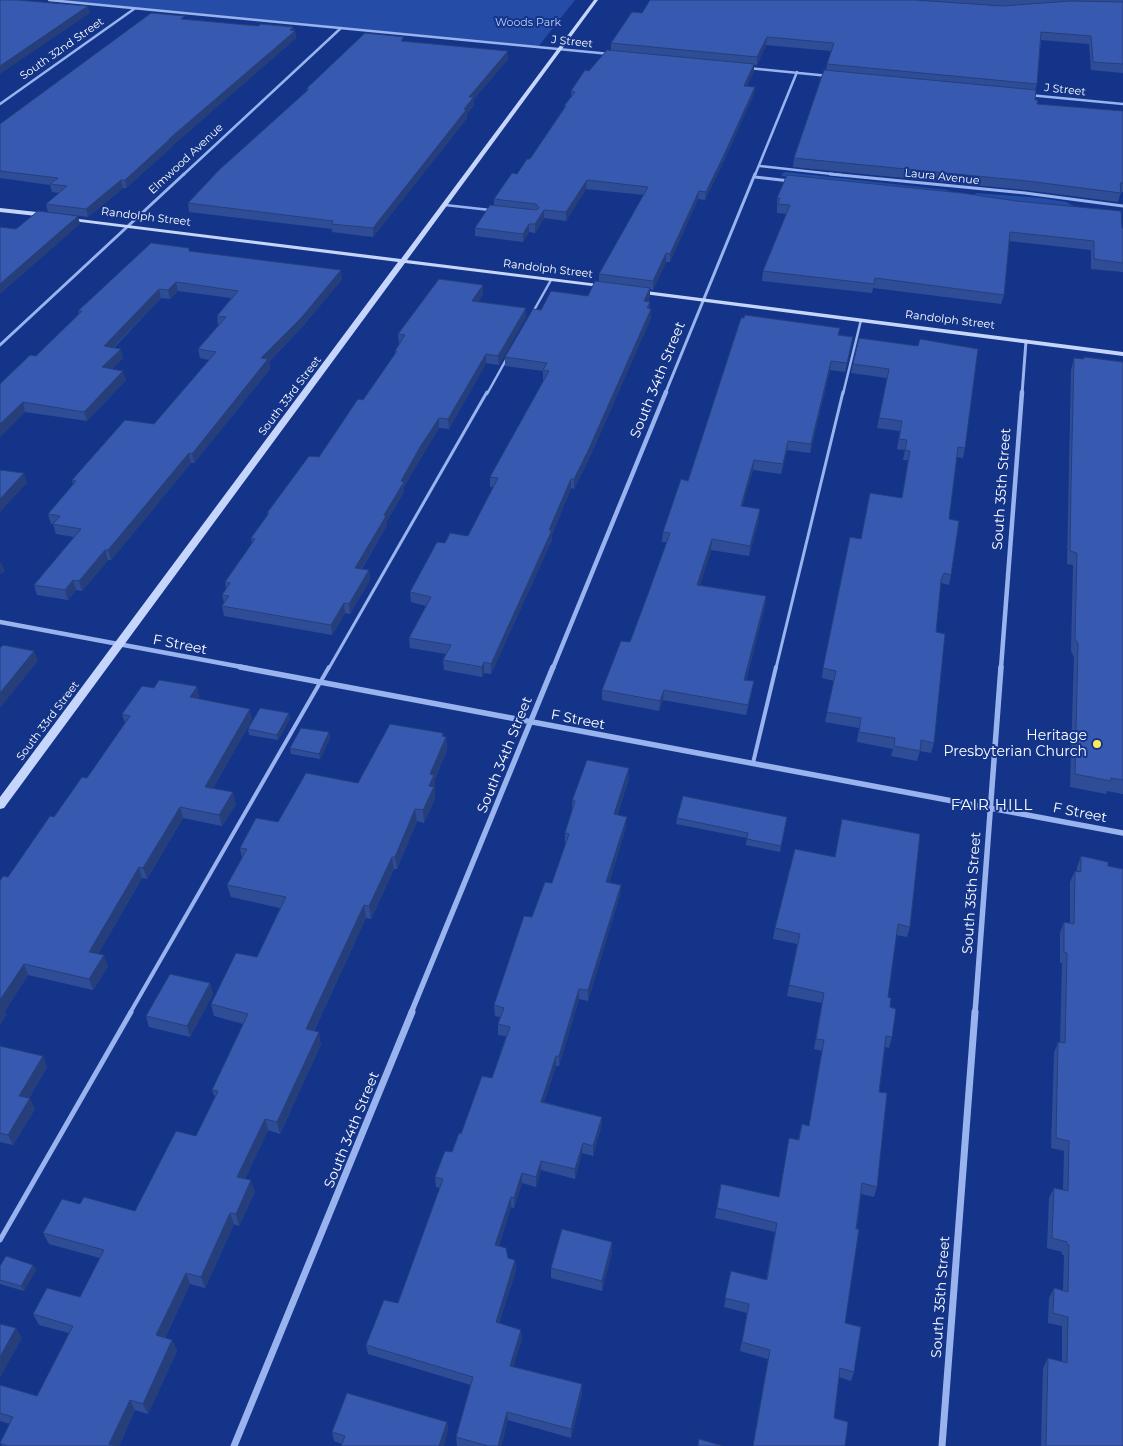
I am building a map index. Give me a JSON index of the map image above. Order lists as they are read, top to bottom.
{
  "streets": {
    "main road": ["Randolph Street", "South 33rd Street"],
    "street": [
      "J Street",
      "South 32nd Street",
      "Elmwood Avenue",
      "Laura Avenue",
      "South 34th Street",
      "South 35th Street",
      "F Street"
    ]
  },
  "crossings": [
    ["J Street", "South 32nd Street"],
    ["J Street", "Elmwood Avenue"],
    ["J Street", "South 33rd Street"],
    ["Elmwood Avenue", "Randolph Street"],
    ["Laura Avenue", "South 34th Street"],
    ["Randolph Street", "South 34th Street"],
    ["Randolph Street", "South 33rd Street"],
    ["Randolph Street", "South 35th Street"],
    ["South 34th Street", "F Street"],
    ["South 33rd Street", "F Street"],
    ["South 35th Street", "F Street"]
  ],
  "districts": ["FAIR HILL"],
  "parks": ["Woods Park"],
  "places": ["Heritage Presbyterian Church"]
}
